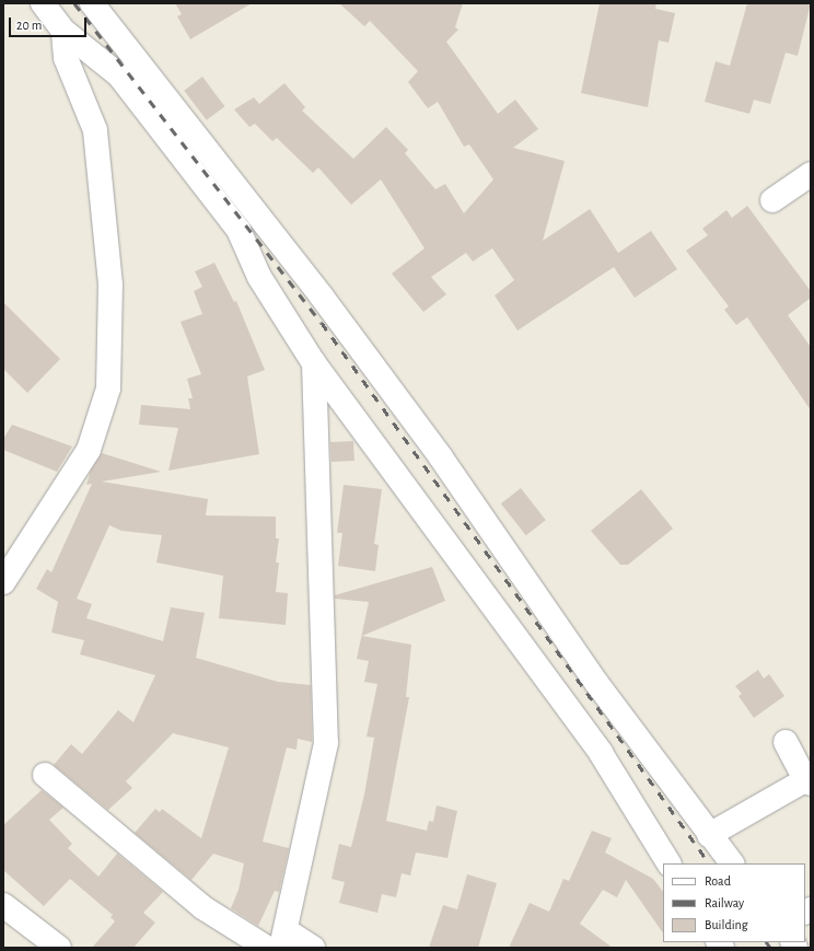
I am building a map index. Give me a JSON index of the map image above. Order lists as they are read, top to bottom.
{
  "legend": ["Road", "Railway", "Building"],
  "scale_bar": "20 m"
}
